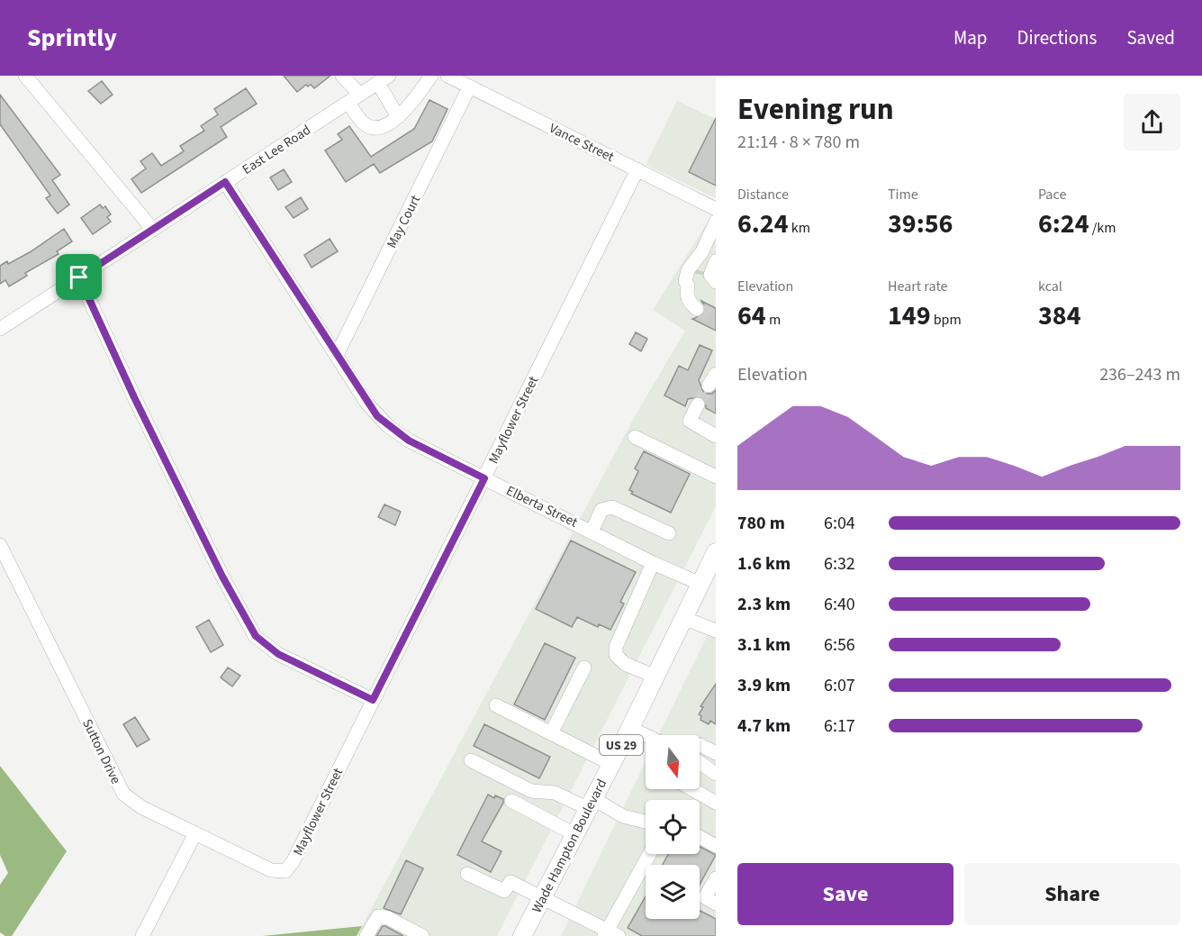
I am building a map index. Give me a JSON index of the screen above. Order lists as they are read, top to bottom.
{
  "streets": {
    "main road": ["US 29", "Wade Hampton Boulevard"],
    "street": [
      "Vance Street",
      "East Lee Road",
      "May Court",
      "Mayflower Street",
      "Elberta Street",
      "Sutton Drive"
    ]
  },
  "crossings": [
    ["Vance Street", "May Court"],
    ["Vance Street", "Mayflower Street"],
    ["East Lee Road", "Elberta Street"],
    ["May Court", "Elberta Street"],
    ["Mayflower Street", "Elberta Street"],
    ["Mayflower Street", "Sutton Drive"],
    ["Elberta Street", "Wade Hampton Boulevard"]
  ],
  "north": "bottom",
  "page": {
    "header": "Sprintly",
    "nav": ["Map", "Directions", "Saved"],
    "heading": ["Evening run", "21:14 · 8 × 780 m"],
    "stats": [
      ["Distance", "6.24 km"],
      ["Time", "39:56"],
      ["Pace", "6:24 /km"],
      ["Elevation", "64 m"],
      ["Heart rate", "149 bpm"],
      ["kcal", "384"]
    ],
    "chart": ["Elevation", "236–243 m"],
    "list": [
      {
        "name": "780 m",
        "note": "6:04"
      },
      {
        "name": "1.6 km",
        "note": "6:32"
      },
      {
        "name": "2.3 km",
        "note": "6:40"
      },
      {
        "name": "3.1 km",
        "note": "6:56"
      },
      {
        "name": "3.9 km",
        "note": "6:07"
      },
      {
        "name": "4.7 km",
        "note": "6:17"
      }
    ],
    "buttons": ["Save", "Share"]
  }
}
